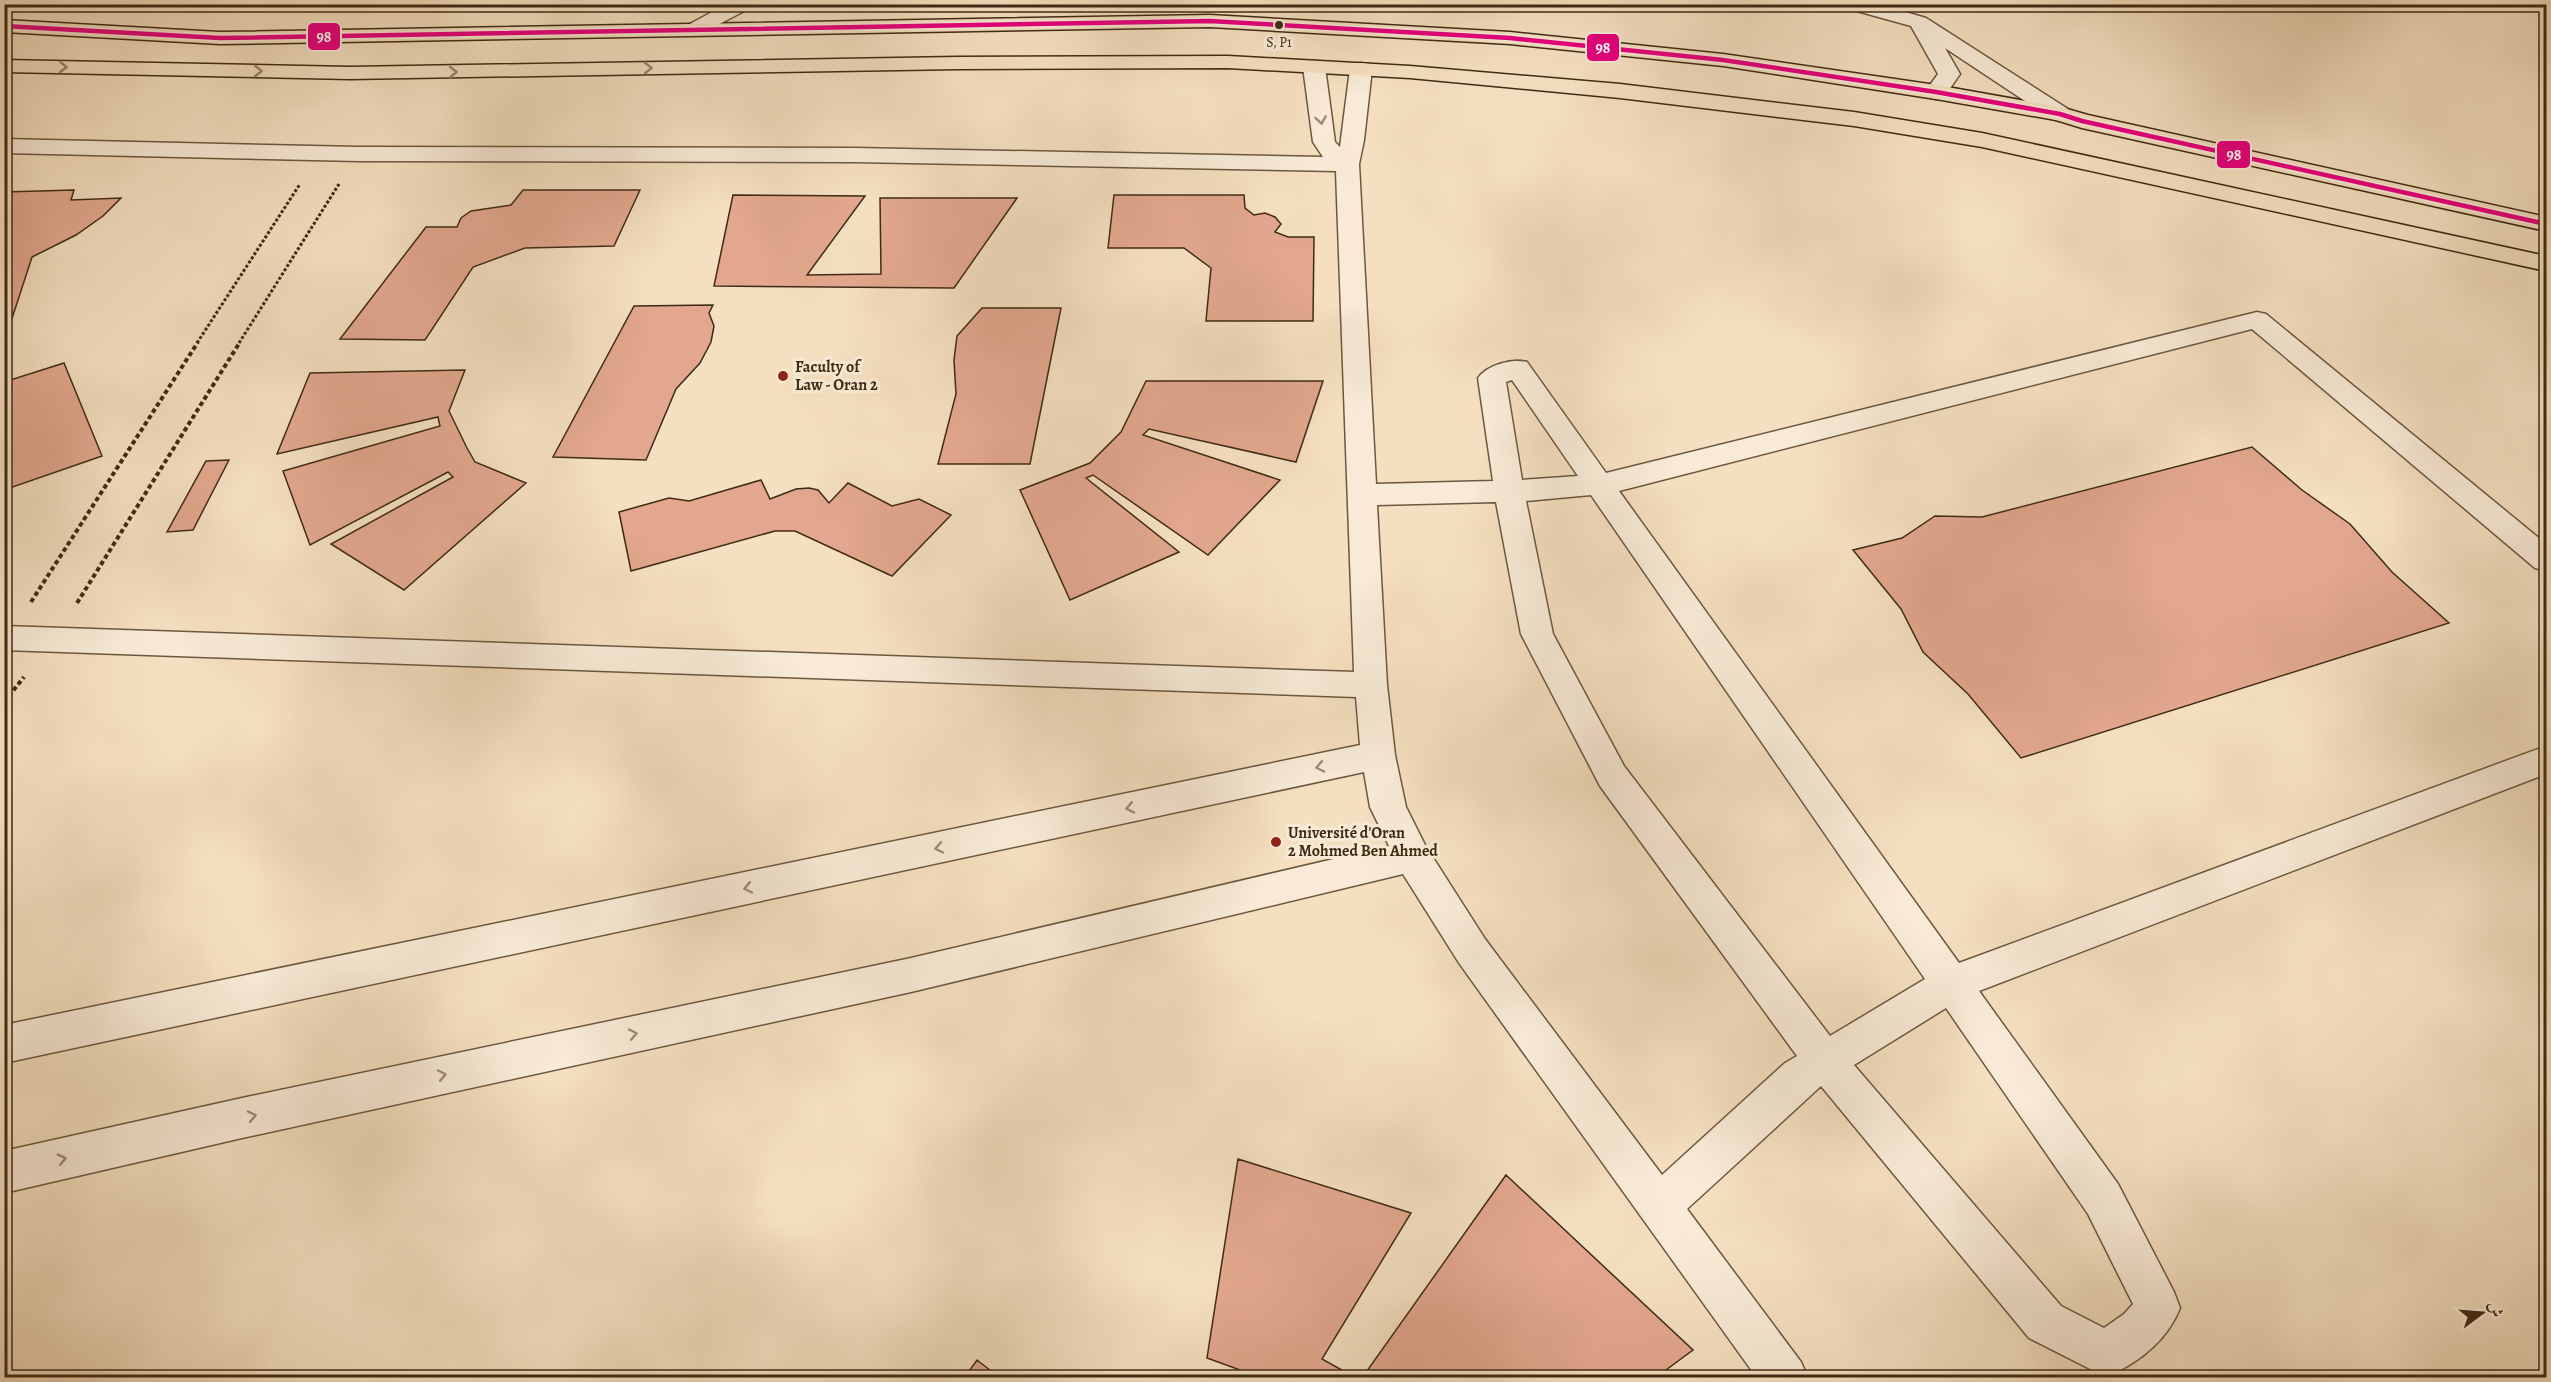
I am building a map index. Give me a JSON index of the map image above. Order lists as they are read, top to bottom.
{
  "places": ["S, P1", "Faculty of Law - Oran 2", "Université d'Oran 2 Mohmed Ben Ahmed"],
  "lines": ["transit line 98"],
  "north": "right"
}
